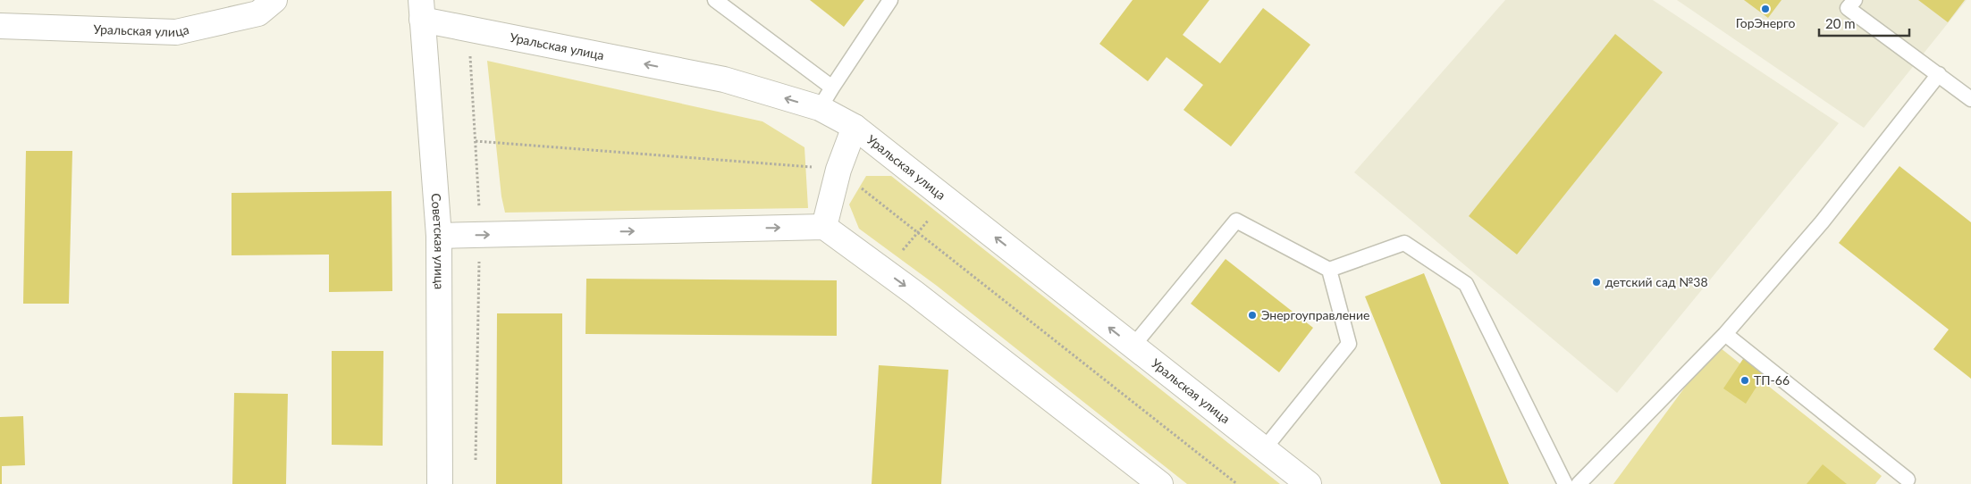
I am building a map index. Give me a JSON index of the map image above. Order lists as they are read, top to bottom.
{
  "streets": {
    "street": ["Уральская улица", "Советская улица"]
  },
  "crossings": [
    ["Уральская улица", "Советская улица"]
  ],
  "places": [
    "ГорЭнерго",
    "детский сад №38",
    "Энергоуправление",
    "ТП-66"
  ],
  "scale_bar": "20 m"
}
